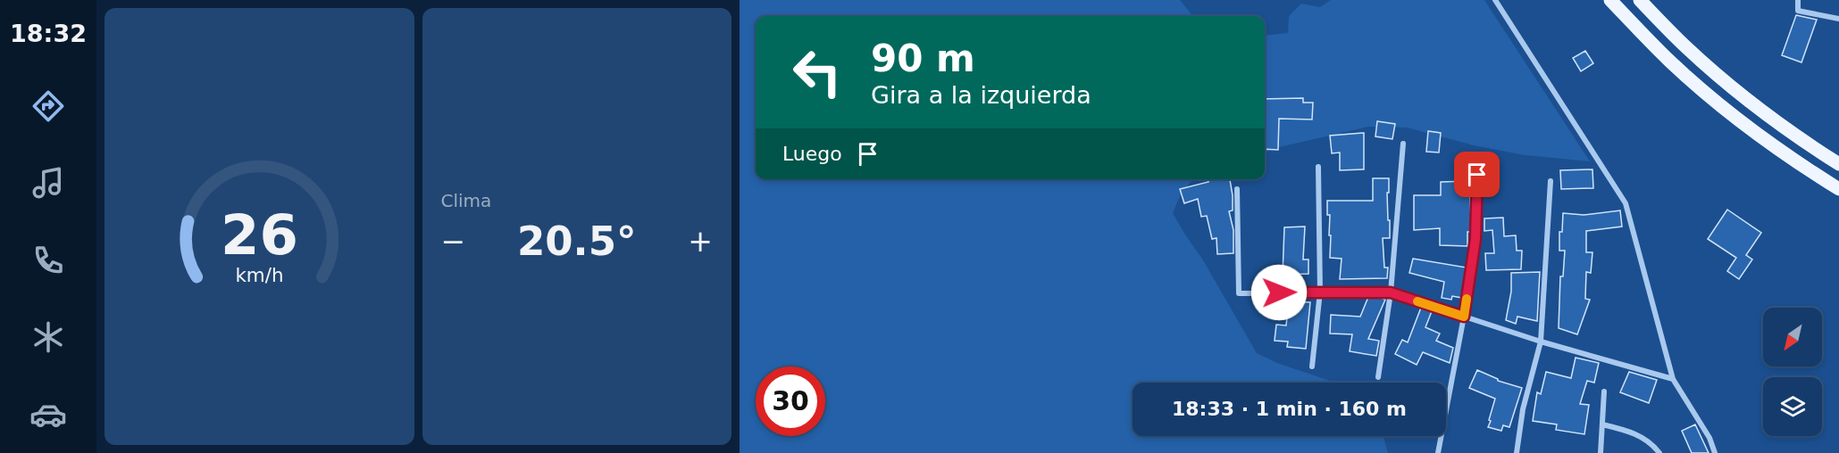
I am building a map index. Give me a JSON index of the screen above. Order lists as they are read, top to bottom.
{
  "north": "bottom left",
  "page": {
    "tabs": "18:32",
    "tile": "Clima",
    "turn": ["90 m", "Gira a la izquierda"],
    "then": "Luego",
    "heat": ["−", "20.5°", "+"],
    "limit": "30",
    "trip": "18:33 · 1 min · 160 m",
    "gauge": ["26", "km/h"]
  }
}
